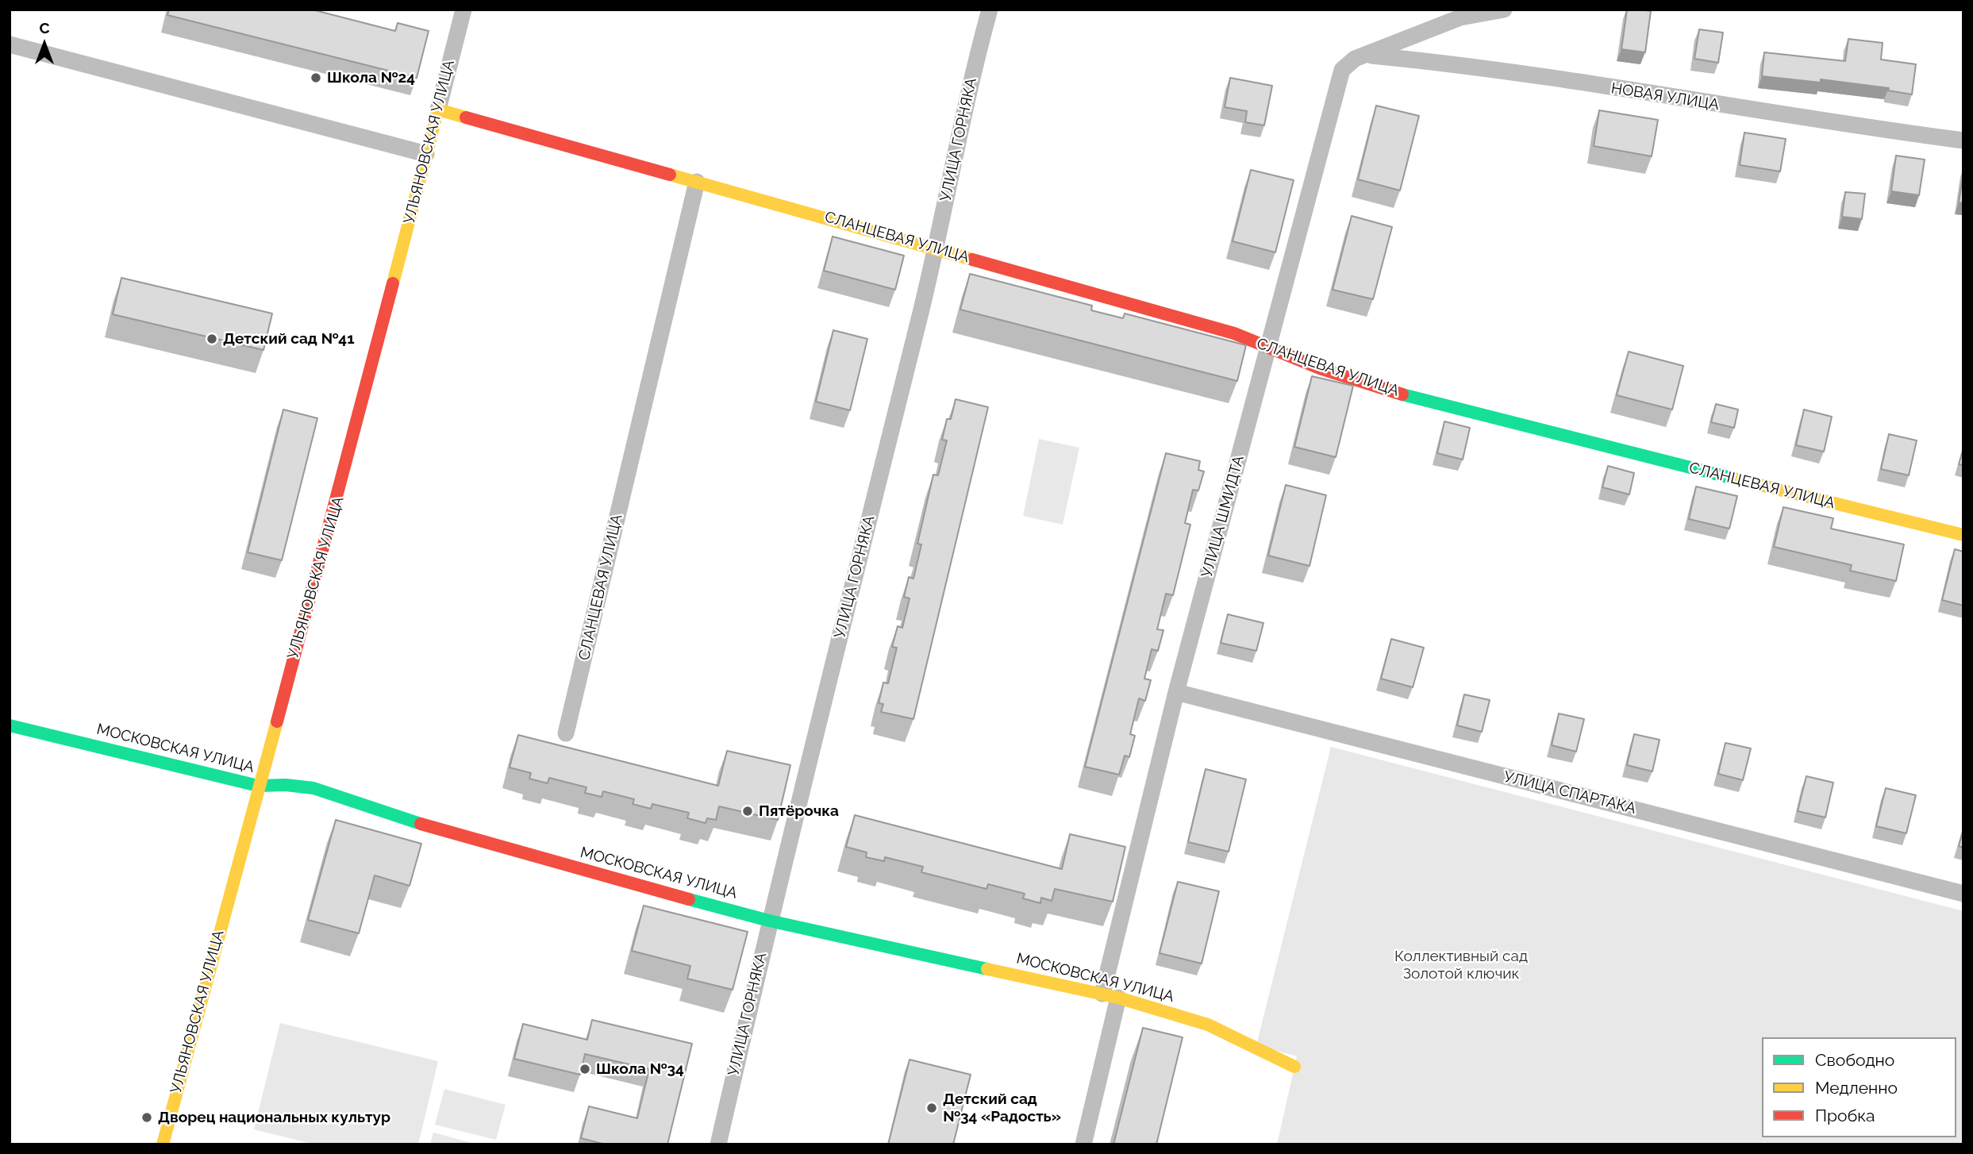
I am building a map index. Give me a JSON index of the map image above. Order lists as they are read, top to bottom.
{
  "streets": {
    "main road": ["УЛЬЯНОВСКАЯ УЛИЦА", "СЛАНЦЕВАЯ УЛИЦА", "МОСКОВСКАЯ УЛИЦА"],
    "street": [
      "НОВАЯ УЛИЦА",
      "УЛИЦА ГОРНЯКА",
      "УЛИЦА ШМИДТА",
      "УЛИЦА СПАРТАКА"
    ]
  },
  "crossings": [
    ["НОВАЯ УЛИЦА", "УЛИЦА ШМИДТА"],
    ["УЛИЦА ГОРНЯКА", "СЛАНЦЕВАЯ УЛИЦА"],
    ["УЛИЦА ГОРНЯКА", "МОСКОВСКАЯ УЛИЦА"],
    ["УЛЬЯНОВСКАЯ УЛИЦА", "СЛАНЦЕВАЯ УЛИЦА"],
    ["УЛЬЯНОВСКАЯ УЛИЦА", "МОСКОВСКАЯ УЛИЦА"],
    ["СЛАНЦЕВАЯ УЛИЦА", "УЛИЦА ШМИДТА"],
    ["УЛИЦА ШМИДТА", "МОСКОВСКАЯ УЛИЦА"],
    ["УЛИЦА ШМИДТА", "УЛИЦА СПАРТАКА"]
  ],
  "parks": ["Коллективный сад Золотой ключик"],
  "places": [
    "Школа №24",
    "Детский сад №41",
    "Пятёрочка",
    "Школа №34",
    "Детский сад №34 «Радость»",
    "Дворец национальных культур"
  ],
  "legend": ["Свободно", "Медленно", "Пробка"],
  "north": "top"
}
